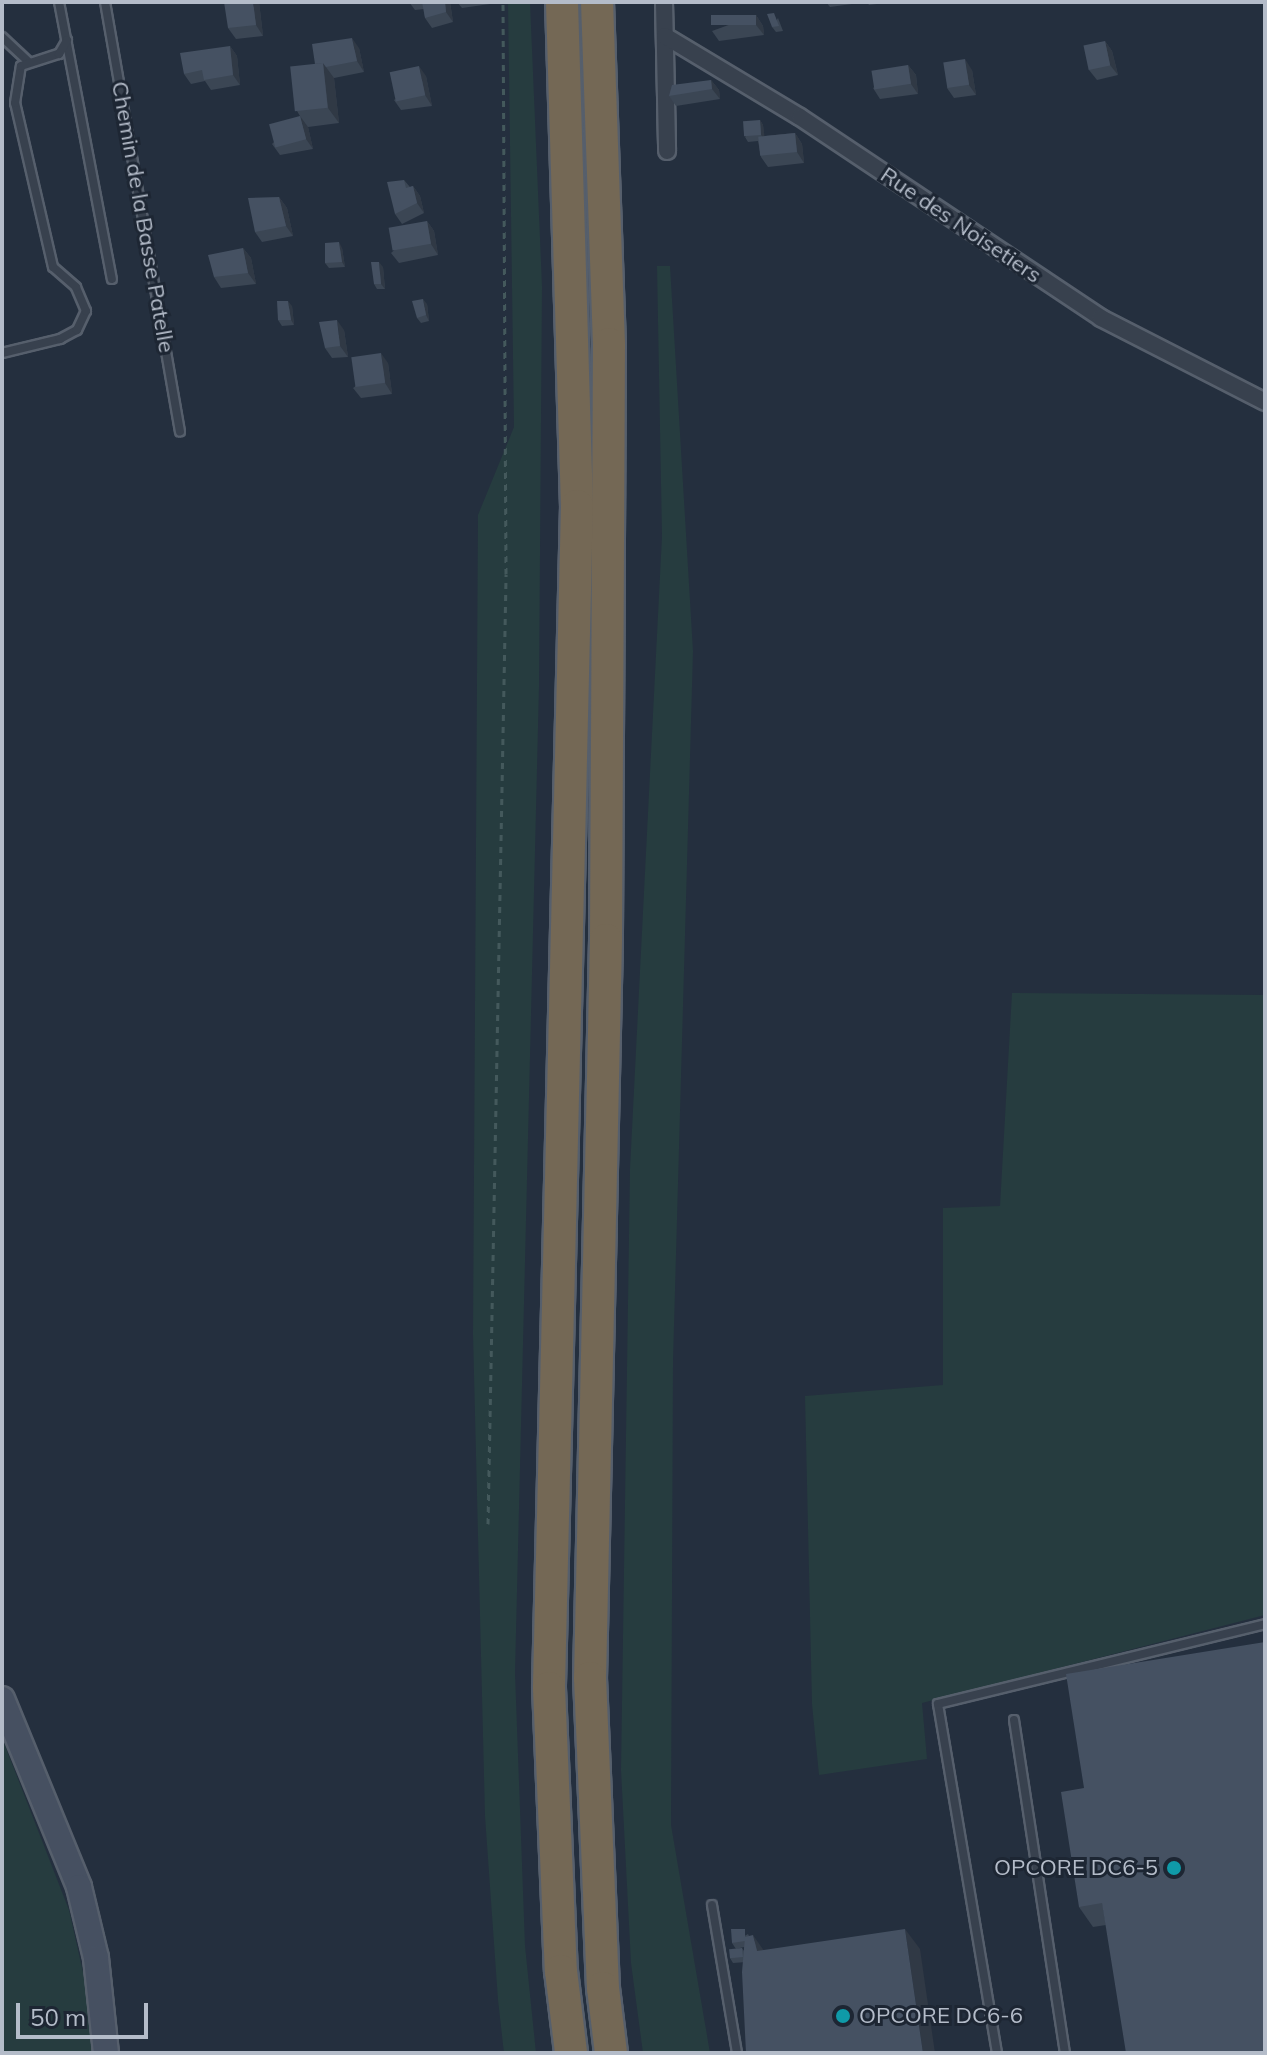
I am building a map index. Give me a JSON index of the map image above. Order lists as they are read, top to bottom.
{
  "streets": {
    "street": ["Rue des Noisetiers"],
    "lane": ["Chemin de la Basse Patelle"]
  },
  "places": ["OPCORE DC6-5", "OPCORE DC6-6"],
  "scale_bar": "50 m"
}
